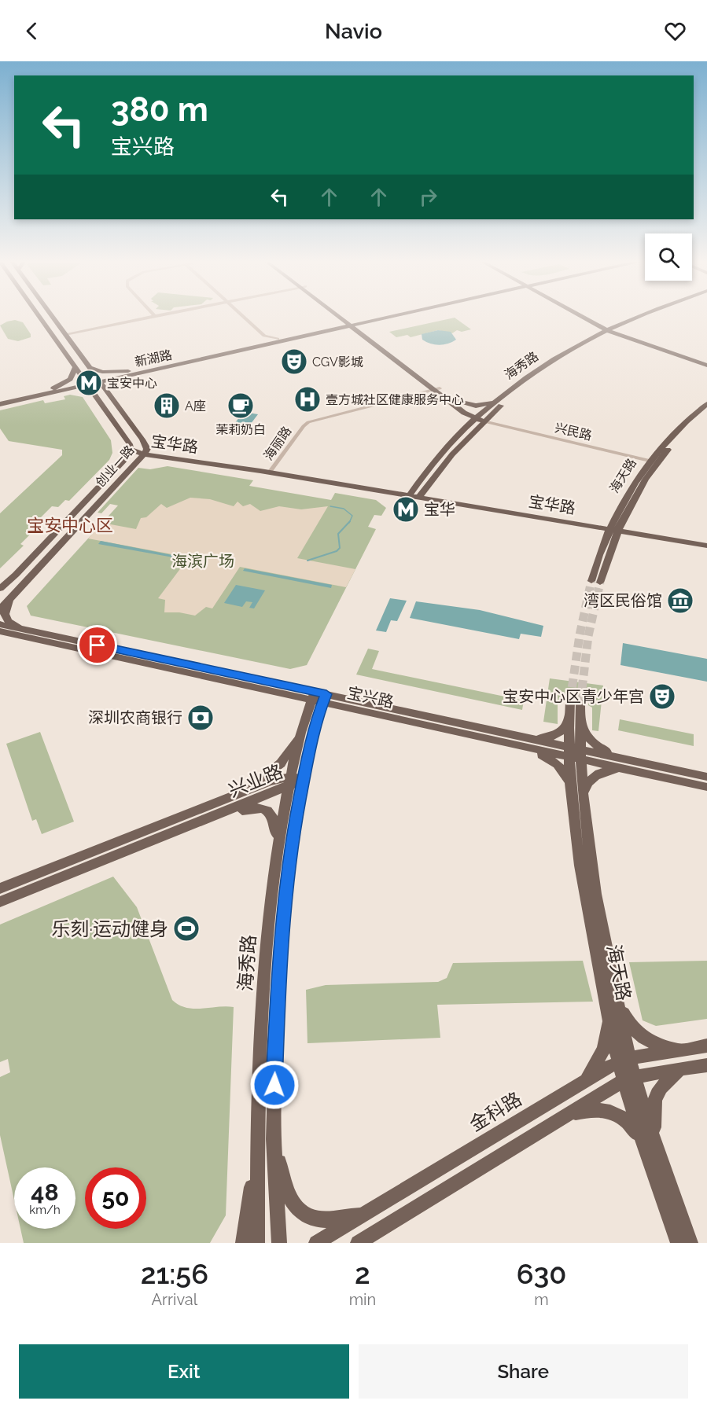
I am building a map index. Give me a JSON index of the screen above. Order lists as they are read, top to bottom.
{
  "streets": {
    "main road": [
      "新湖路",
      "海秀路",
      "宝华路",
      "创业一路",
      "海天路",
      "宝兴路",
      "兴业路",
      "金科路"
    ],
    "street": ["兴民路", "海丽路"]
  },
  "crossings": [
    ["新湖路", "创业一路"],
    ["海秀路", "兴民路"],
    ["海秀路", "宝华路"],
    ["海秀路", "宝兴路"],
    ["海秀路", "兴业路"],
    ["兴民路", "海天路"],
    ["海丽路", "宝华路"],
    ["宝华路", "创业一路"],
    ["宝华路", "海天路"],
    ["海天路", "宝兴路"],
    ["海天路", "金科路"]
  ],
  "districts": ["宝安中心区"],
  "parks": ["海滨广场"],
  "places": {
    "theatre": ["CGV影城", "宝安中心区青少年宫"],
    "metro station": ["宝安中心", "宝华"],
    "hospital": ["壹方城社区健康服务中心"],
    "building": ["A座"],
    "cafe": ["茉莉奶白"],
    "museum": ["湾区民俗馆"],
    "bank": ["深圳农商银行"],
    "sports": ["乐刻·运动健身"]
  },
  "page": {
    "header": "Navio",
    "turn": ["380 m", "宝兴路"],
    "speed": "48 km/h",
    "limit": "50",
    "eta": [
      "21:56",
      "Arrival",
      "2",
      "min",
      "630",
      "m"
    ],
    "buttons": ["Exit", "Share"]
  }
}
